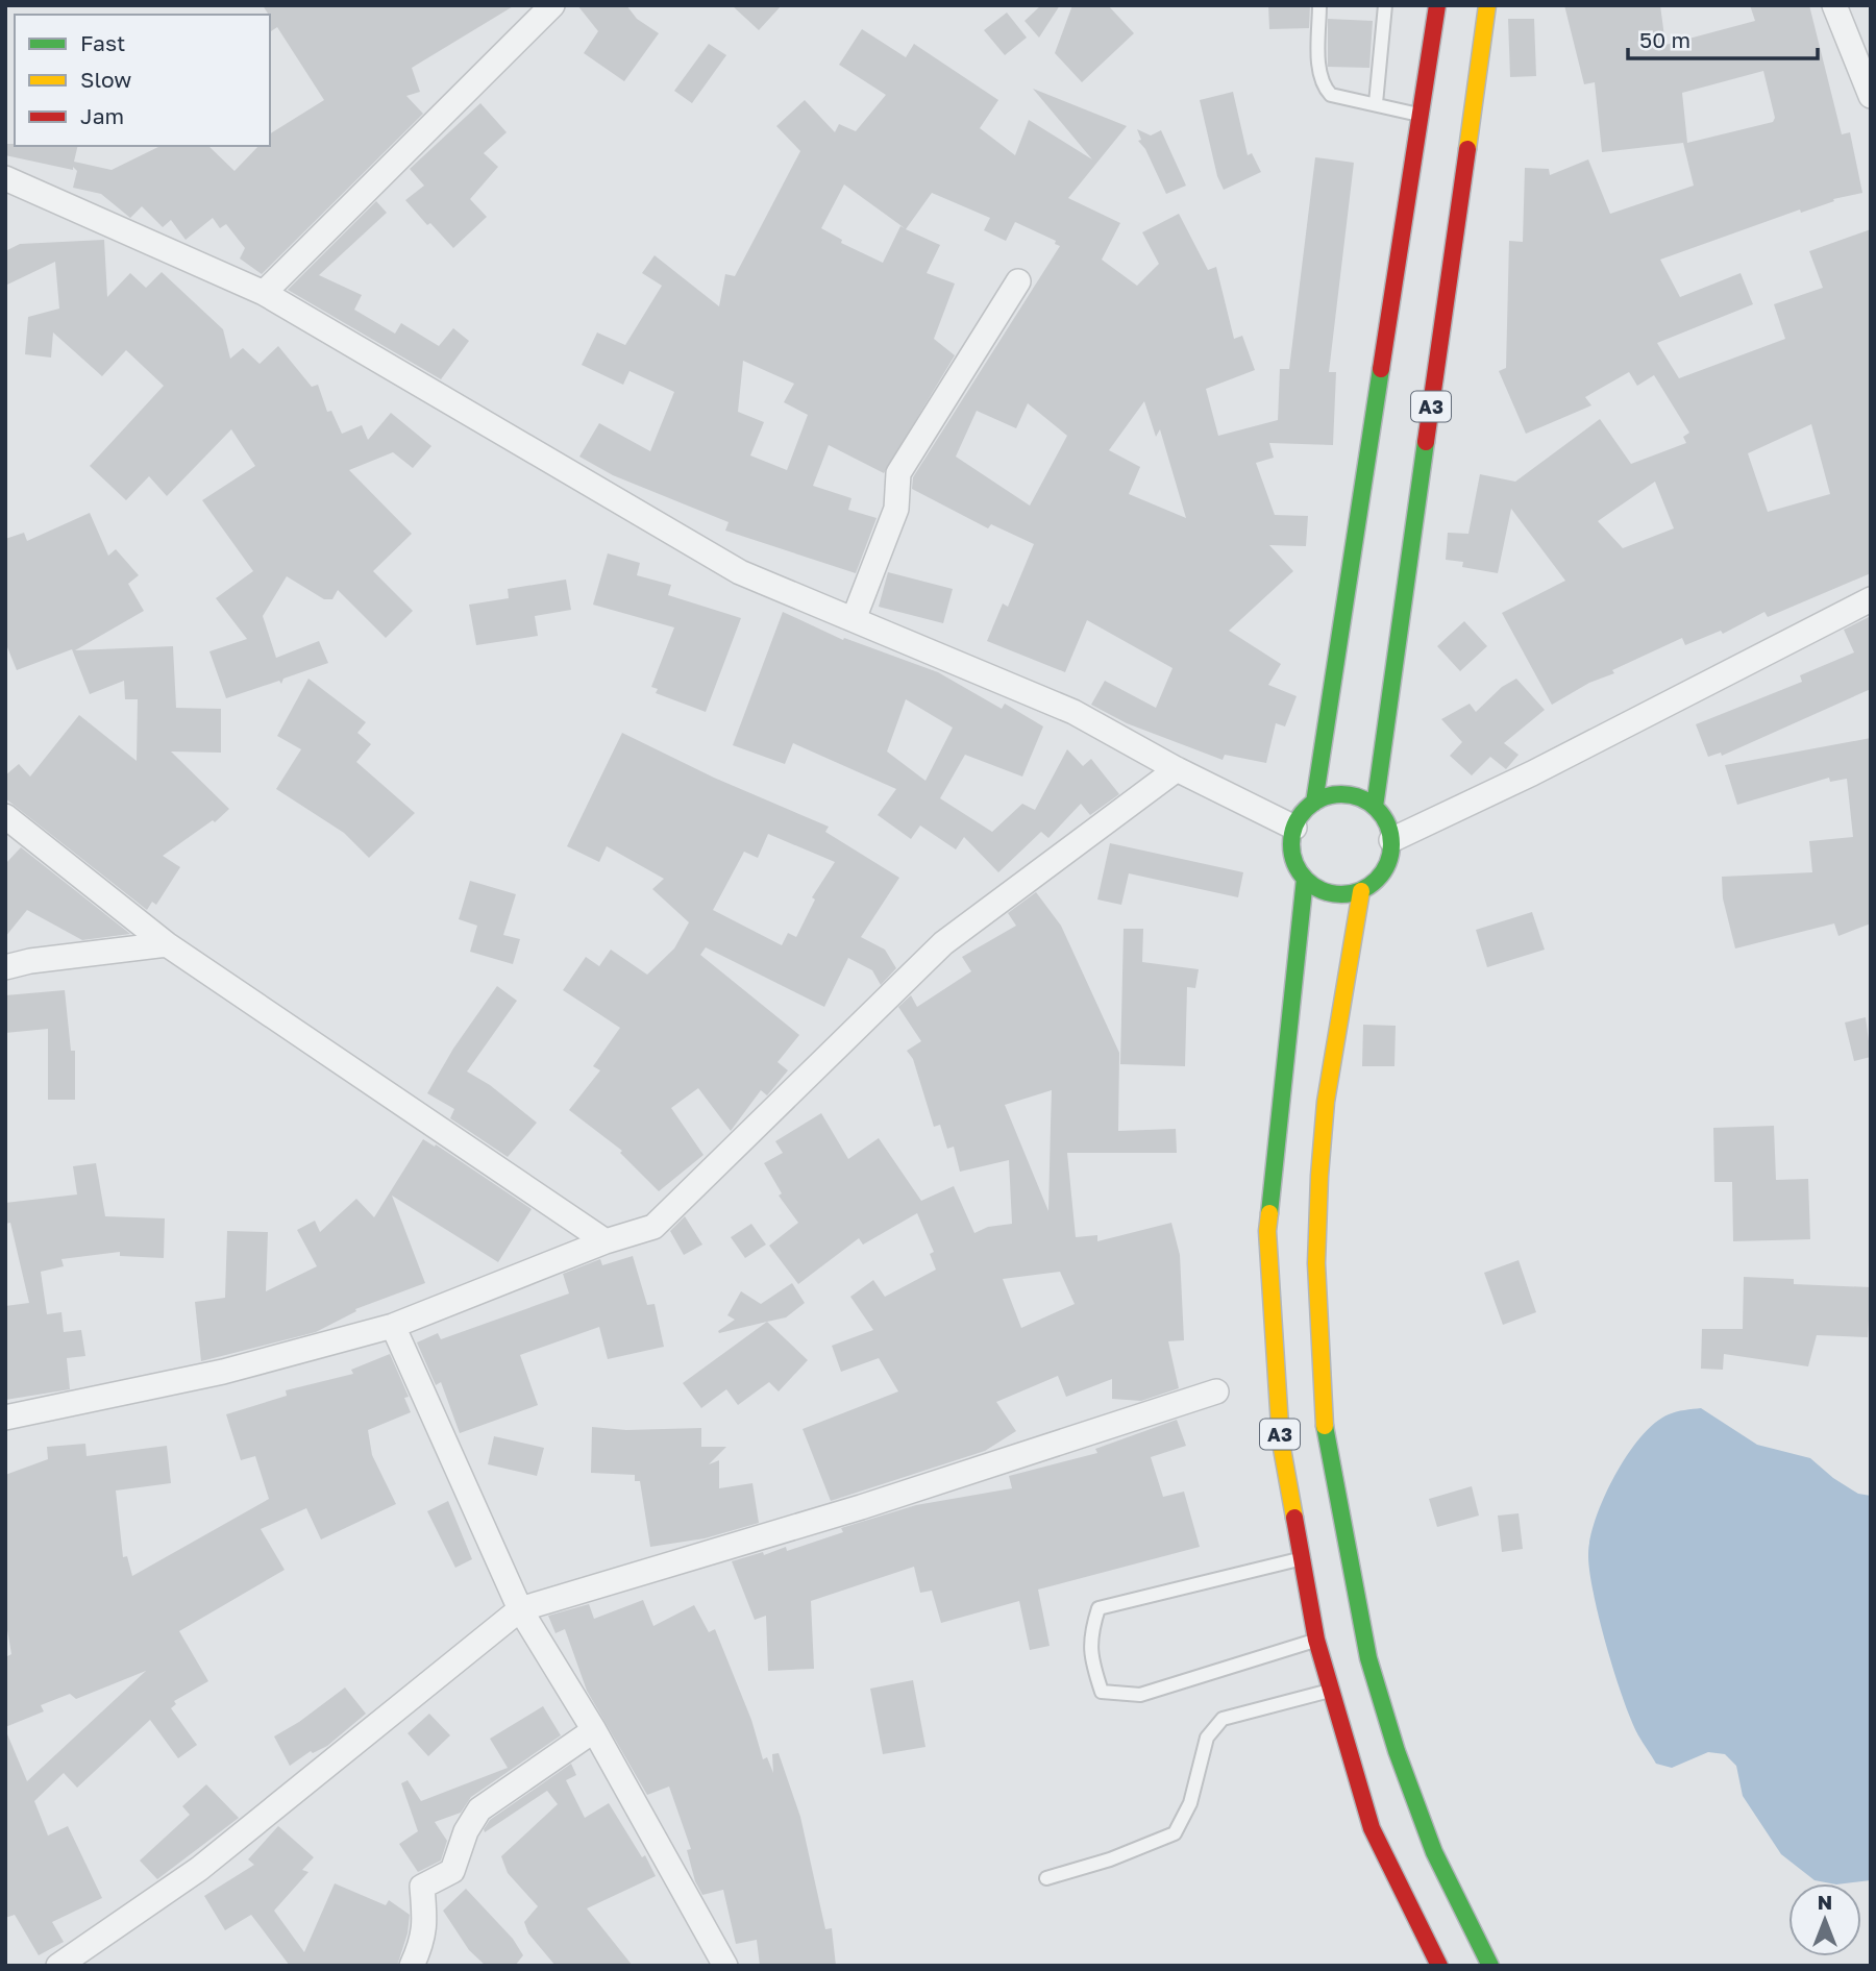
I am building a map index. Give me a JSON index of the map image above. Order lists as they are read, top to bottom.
{
  "streets": {
    "highway": ["A3"]
  },
  "legend": ["Fast", "Slow", "Jam"],
  "scale_bar": "50 m",
  "north": "top"
}
